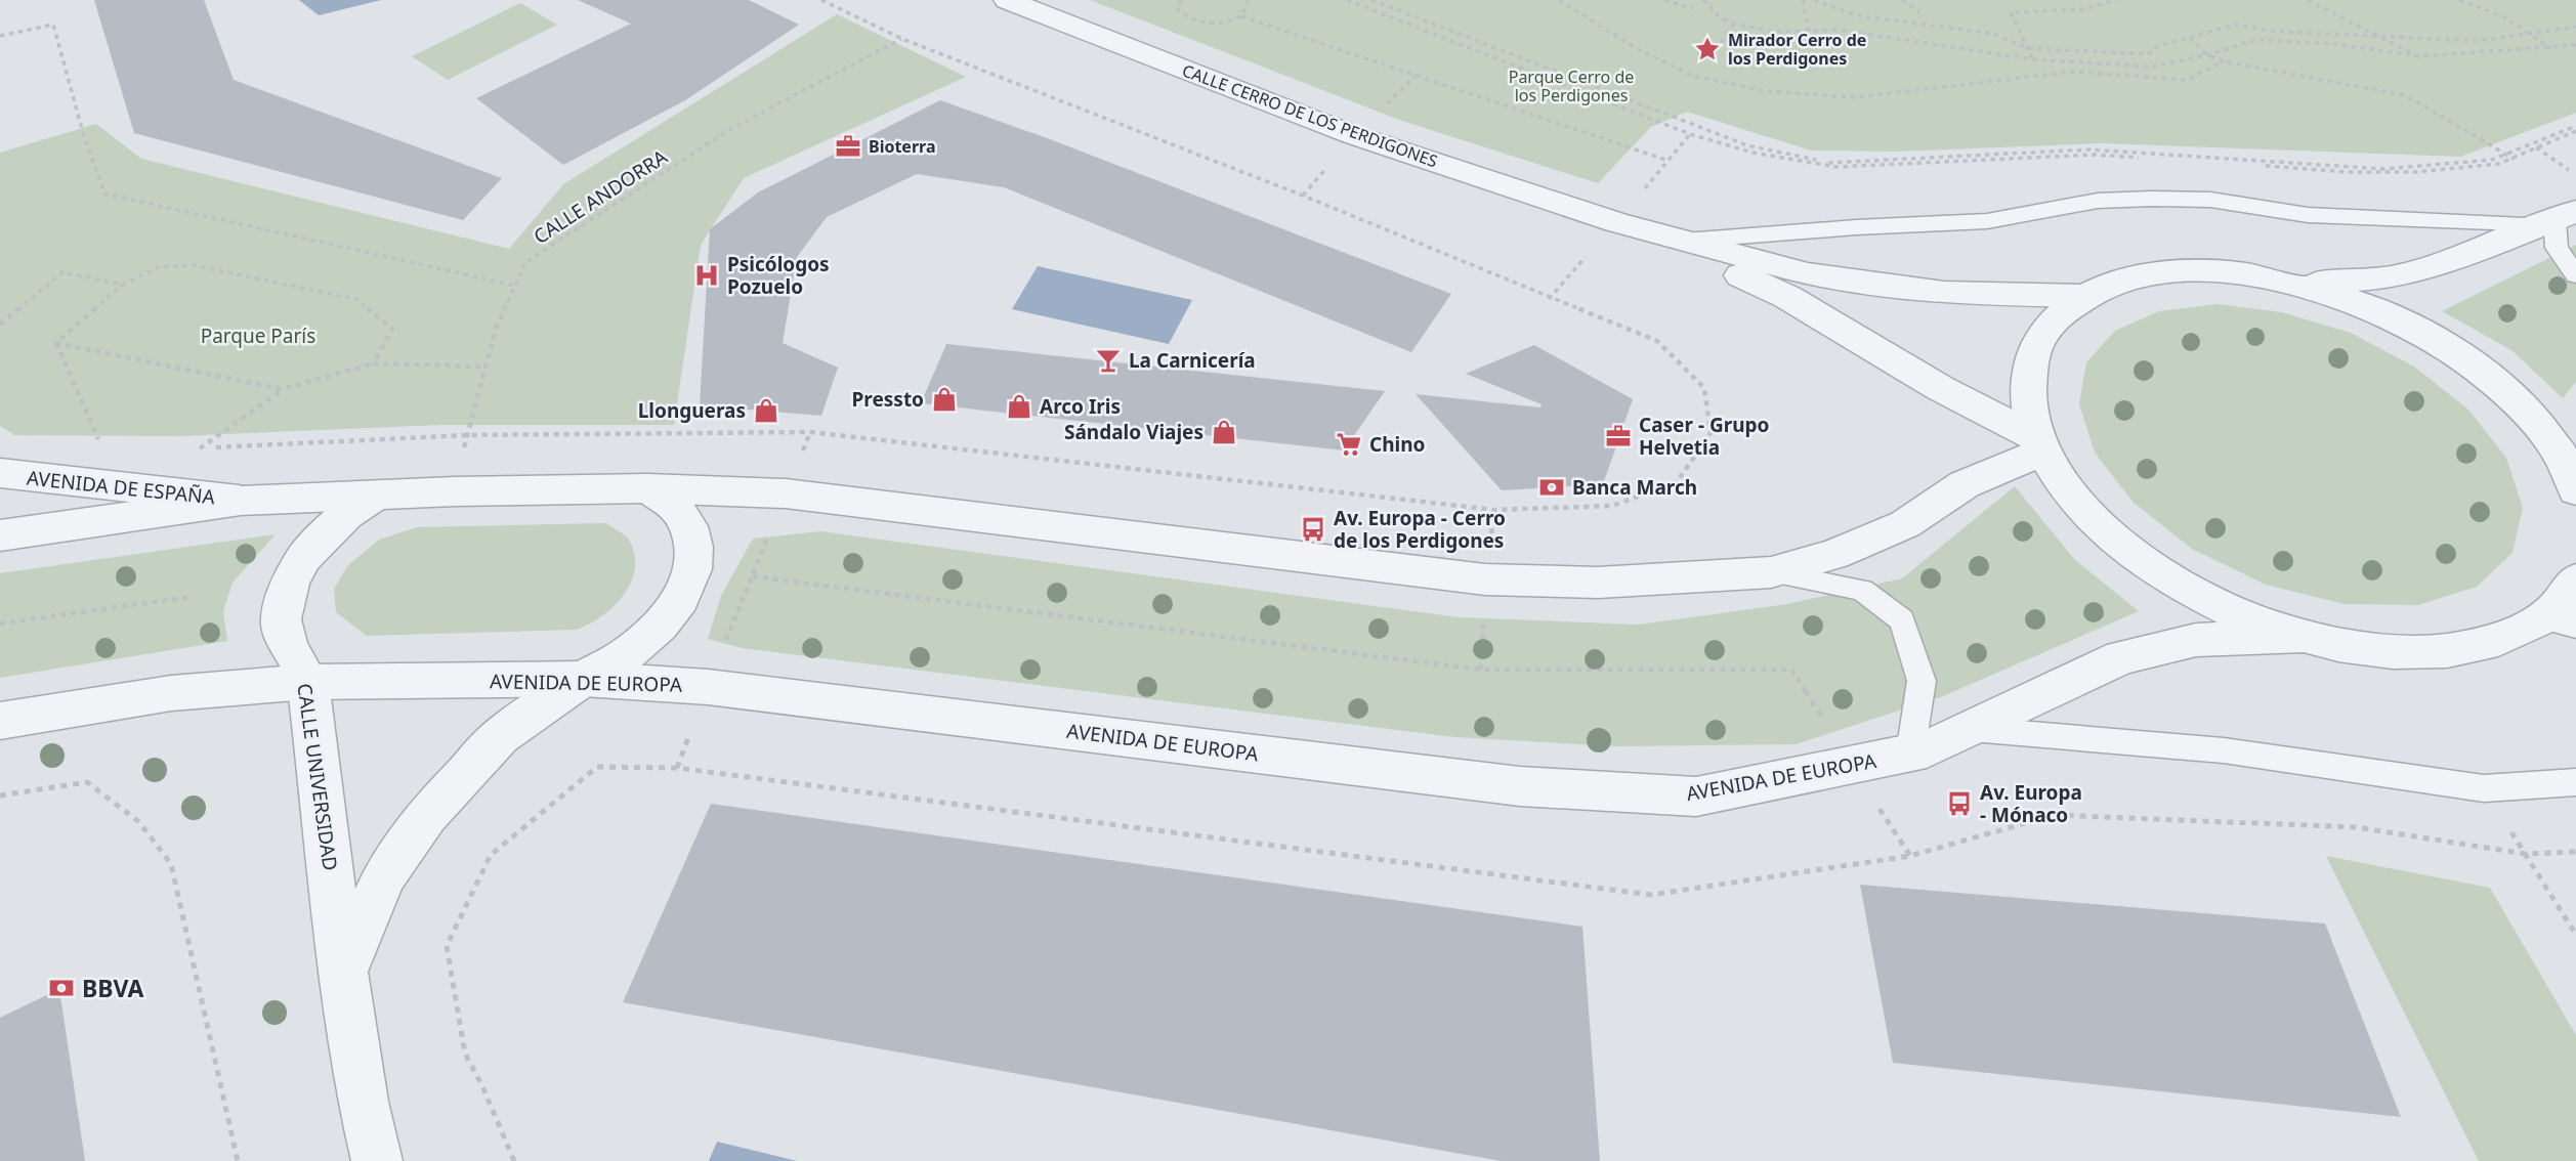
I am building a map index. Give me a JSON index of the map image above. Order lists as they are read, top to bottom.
{
  "streets": {
    "street": [
      "CALLE CERRO DE LOS PERDIGONES",
      "AVENIDA DE ESPAÑA",
      "AVENIDA DE EUROPA",
      "CALLE UNIVERSIDAD"
    ],
    "path": ["CALLE ANDORRA"]
  },
  "crossings": [
    ["AVENIDA DE EUROPA", "CALLE UNIVERSIDAD"]
  ],
  "parks": ["Parque Cerro de los Perdigones", "Parque París"],
  "places": {
    "place": ["Mirador Cerro de los Perdigones"],
    "office": ["Bioterra", "Caser - Grupo Helvetia"],
    "hospital": ["Psicólogos Pozuelo"],
    "bar": ["La Carnicería"],
    "shop": [
      "Pressto",
      "Arco Iris",
      "Llongueras",
      "Sándalo Viajes"
    ],
    "supermarket": ["Chino"],
    "bank": ["Banca March", "BBVA"],
    "bus stop": ["Av. Europa - Cerro de los Perdigones", "Av. Europa - Mónaco"]
  }
}
